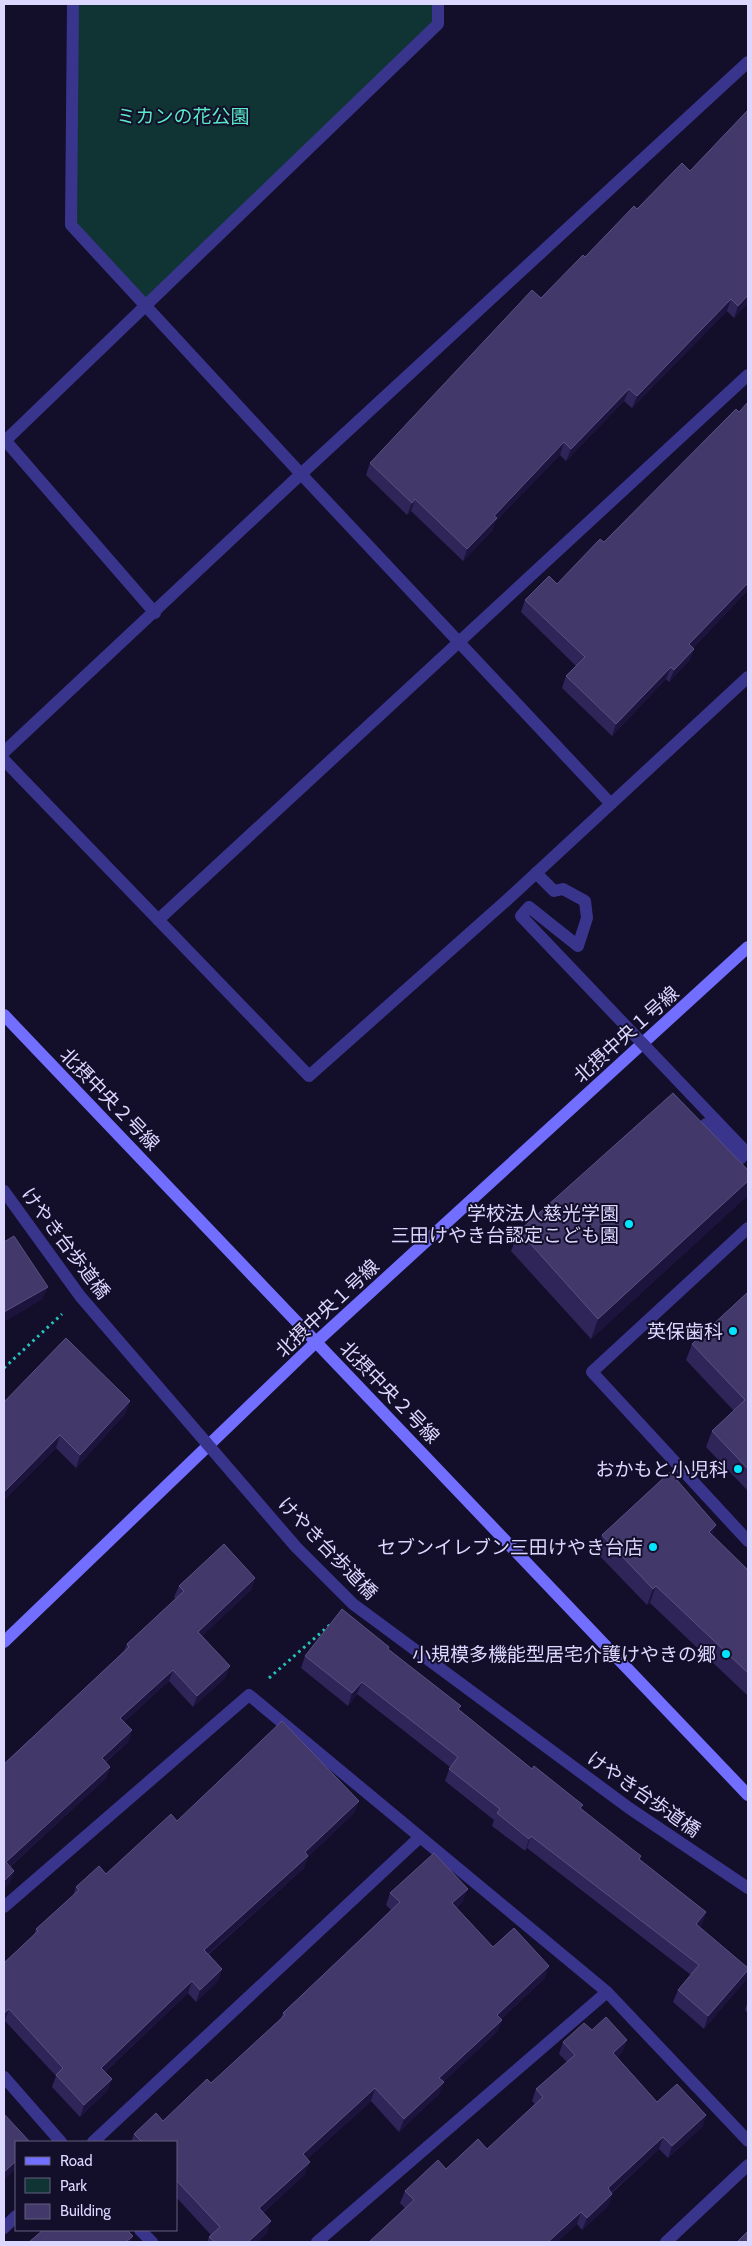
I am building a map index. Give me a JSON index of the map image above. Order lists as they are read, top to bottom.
{
  "streets": {
    "street": ["北摂中央１号線", "北摂中央２号線", "けやき台歩道橋"]
  },
  "crossings": [
    ["北摂中央１号線", "北摂中央２号線"]
  ],
  "parks": ["ミカンの花公園"],
  "places": [
    "学校法人慈光学園 三田けやき台認定こども園",
    "英保歯科",
    "おかもと小児科",
    "セブンイレブン三田けやき台店",
    "小規模多機能型居宅介護けやきの郷"
  ],
  "legend": ["Road", "Park", "Building"]
}
